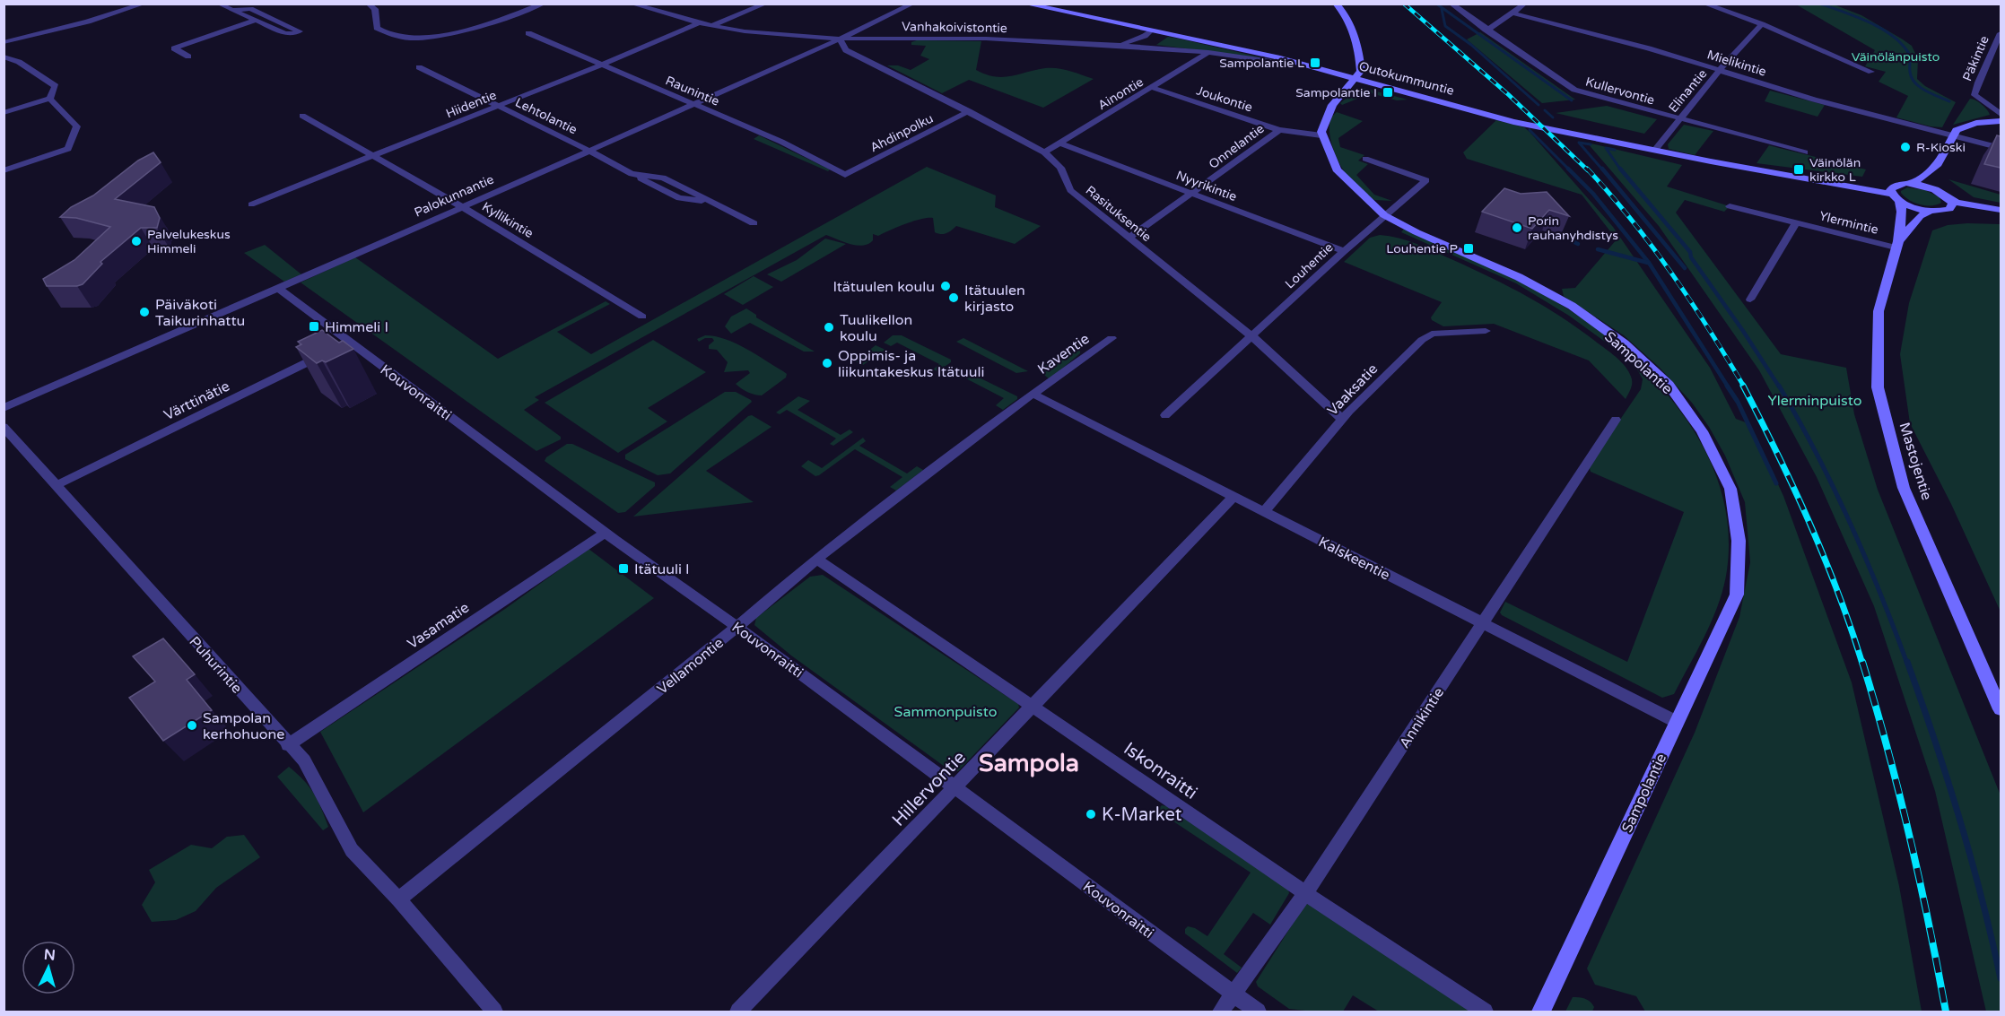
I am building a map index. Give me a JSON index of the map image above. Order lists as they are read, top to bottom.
{
  "streets": {
    "main road": ["Outokummuntie", "Sampolantie", "Mastojentie"],
    "street": [
      "Vanhakoivistontie",
      "Päkintie",
      "Mielikintie",
      "Raunintie",
      "Kullervontie",
      "Elinantie",
      "Ainontie",
      "Joukontie",
      "Hiidentie",
      "Lehtolantie",
      "Ahdinpolku",
      "Onnelantie",
      "Nyyrikintie",
      "Palokunnantie",
      "Rasituksentie",
      "Kyllikintie",
      "Ylermintie",
      "Louhentie",
      "Kaventie",
      "Vaaksatie",
      "Kouvonraitti",
      "Värttinätie",
      "Kalskeentie",
      "Vasamatie",
      "Puhurintie",
      "Vellamontie",
      "Annikintie",
      "Iskonraitti",
      "Hillervontie"
    ]
  },
  "crossings": [
    ["Vanhakoivistontie", "Outokummuntie"],
    ["Vanhakoivistontie", "Ainontie"],
    ["Vanhakoivistontie", "Hiidentie"],
    ["Vanhakoivistontie", "Palokunnantie"],
    ["Vanhakoivistontie", "Rasituksentie"],
    ["Mielikintie", "Elinantie"],
    ["Outokummuntie", "Elinantie"],
    ["Outokummuntie", "Mastojentie"],
    ["Raunintie", "Hiidentie"],
    ["Raunintie", "Ahdinpolku"],
    ["Raunintie", "Palokunnantie"],
    ["Kullervontie", "Elinantie"],
    ["Ainontie", "Joukontie"],
    ["Ainontie", "Nyyrikintie"],
    ["Ainontie", "Rasituksentie"],
    ["Joukontie", "Onnelantie"],
    ["Joukontie", "Sampolantie"],
    ["Hiidentie", "Lehtolantie"],
    ["Hiidentie", "Kyllikintie"],
    ["Lehtolantie", "Palokunnantie"],
    ["Ahdinpolku", "Rasituksentie"],
    ["Onnelantie", "Nyyrikintie"],
    ["Onnelantie", "Rasituksentie"],
    ["Nyyrikintie", "Louhentie"],
    ["Palokunnantie", "Rasituksentie"],
    ["Palokunnantie", "Kyllikintie"],
    ["Palokunnantie", "Kouvonraitti"],
    ["Rasituksentie", "Louhentie"],
    ["Rasituksentie", "Vaaksatie"],
    ["Ylermintie", "Mastojentie"],
    ["Louhentie", "Sampolantie"],
    ["Kaventie", "Kalskeentie"],
    ["Kaventie", "Vellamontie"],
    ["Sampolantie", "Kalskeentie"],
    ["Vaaksatie", "Kalskeentie"],
    ["Kouvonraitti", "Värttinätie"],
    ["Kouvonraitti", "Vasamatie"],
    ["Kouvonraitti", "Vellamontie"],
    ["Kouvonraitti", "Annikintie"],
    ["Kouvonraitti", "Hillervontie"],
    ["Värttinätie", "Puhurintie"],
    ["Kalskeentie", "Vellamontie"],
    ["Kalskeentie", "Annikintie"],
    ["Kalskeentie", "Hillervontie"],
    ["Vasamatie", "Puhurintie"],
    ["Puhurintie", "Vellamontie"],
    ["Vellamontie", "Iskonraitti"],
    ["Annikintie", "Iskonraitti"],
    ["Iskonraitti", "Hillervontie"]
  ],
  "districts": ["Sampola"],
  "parks": ["Väinölänpuisto", "Ylerminpuisto", "Sammonpuisto"],
  "places": {
    "transit": [
      "Sampolantie L",
      "Sampolantie I",
      "Väinölän kirkko L",
      "Louhentie P",
      "Himmeli I",
      "Itätuuli I"
    ],
    "other": [
      "R-Kioski",
      "Porin rauhanyhdistys",
      "Palvelukeskus Himmeli",
      "Itätuulen koulu",
      "Itätuulen kirjasto",
      "Päiväkoti Taikurinhattu",
      "Tuulikellon koulu",
      "Oppimis- ja liikuntakeskus Itätuuli",
      "Sampolan kerhohuone",
      "K-Market"
    ]
  },
  "north": "top"
}
